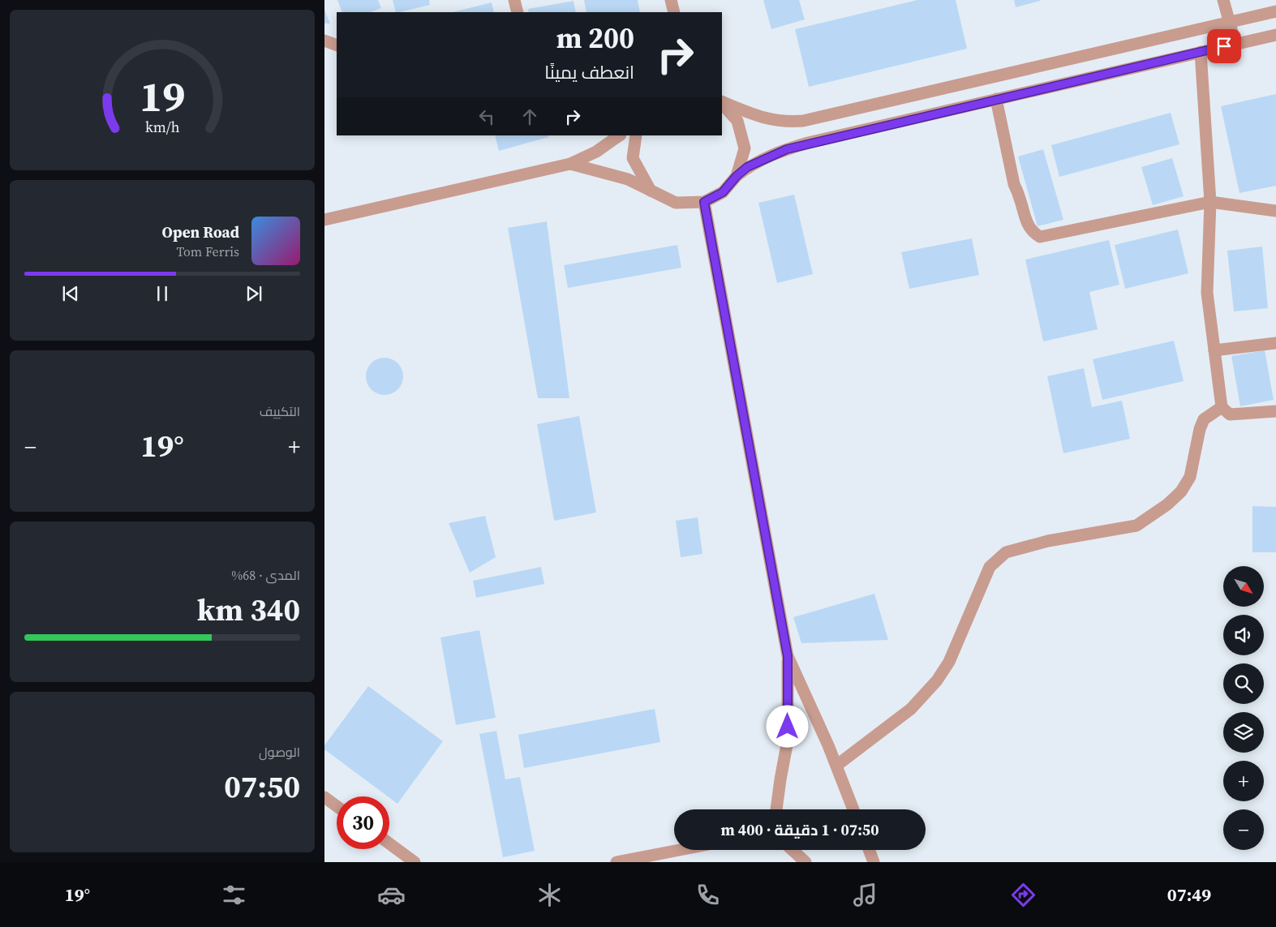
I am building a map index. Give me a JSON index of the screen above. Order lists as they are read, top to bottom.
{
  "north": "bottom right",
  "page": {
    "turn": ["200 m", "انعطف يمينًا"],
    "song": ["Open Road", "Tom Ferris"],
    "tile": [
      "التكييف",
      ["المدى · 68%", "340 km"],
      ["الوصول", "07:50"]
    ],
    "heat": ["−", "19°", "+"],
    "map_buttons": ["+", "−"],
    "limit": "30",
    "trip": "07:50 · 1 دقيقة · 400 m",
    "tabs": ["07:49", "19°"],
    "gauge": ["19", "km/h"]
  }
}
